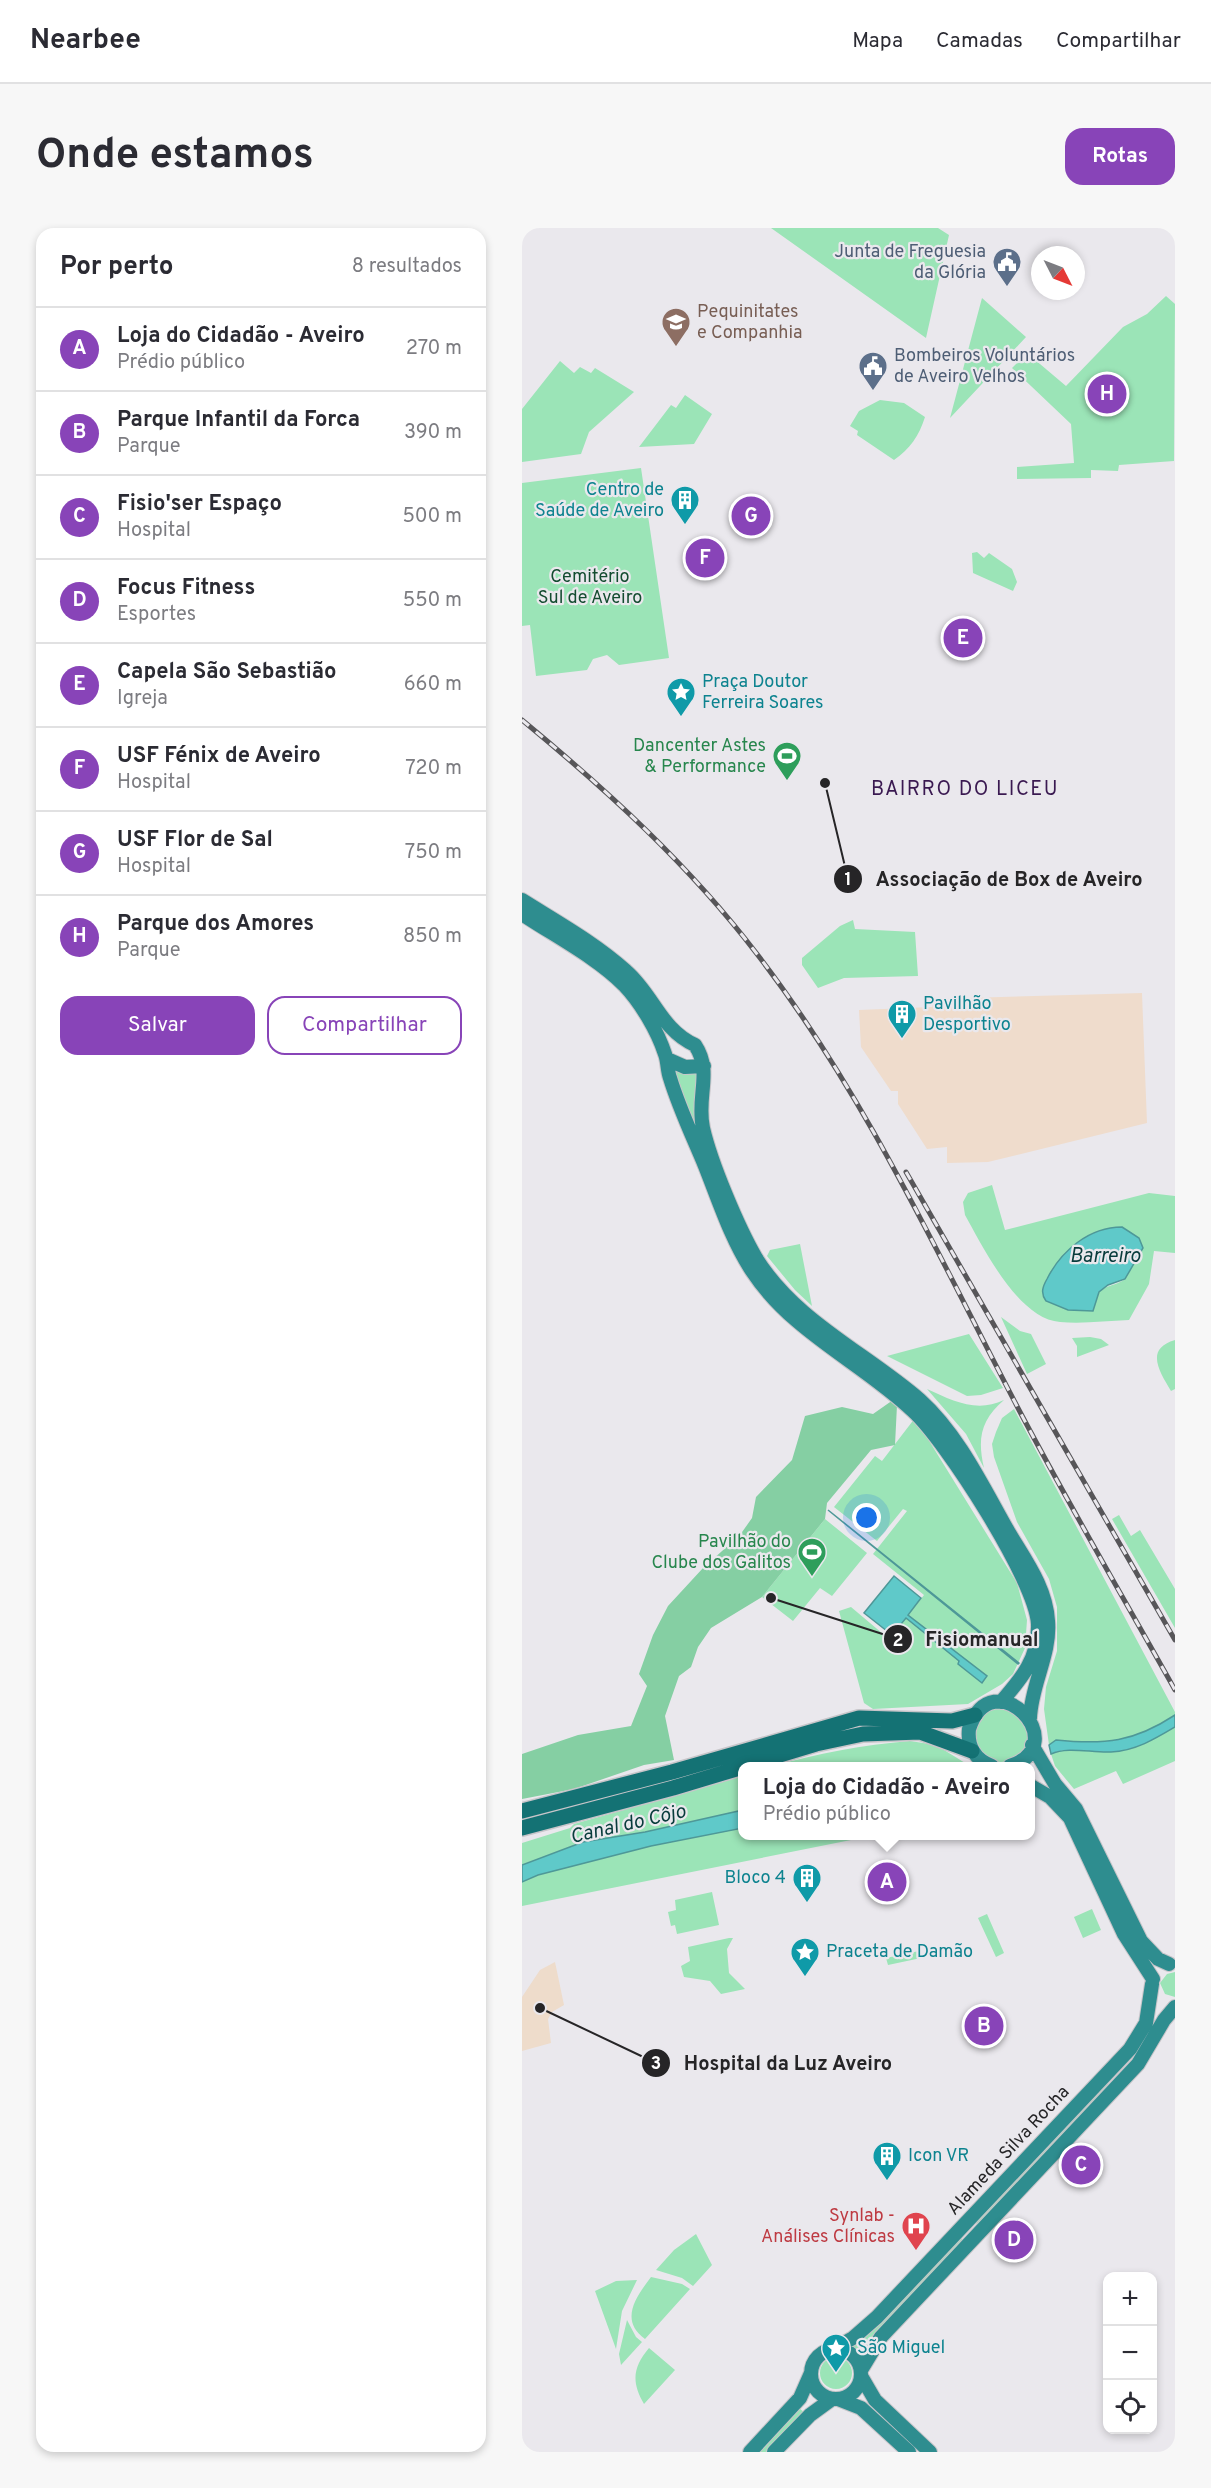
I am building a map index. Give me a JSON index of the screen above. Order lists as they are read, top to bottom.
{
  "streets": {
    "main road": ["Alameda Silva Rocha"]
  },
  "districts": ["BAIRRO DO LICEU"],
  "water": ["Barreiro", "Canal do Côjo"],
  "parks": ["Cemitério Sul de Aveiro"],
  "places": {
    "public building": ["Junta de Freguesia da Glória", "Bombeiros Voluntários de Aveiro Velhos"],
    "school or university": ["Pequinitates e Companhia"],
    "building": [
      "Centro de Saúde de Aveiro",
      "Pavilhão Desportivo",
      "Bloco 4",
      "Icon VR"
    ],
    "place": ["Praça Doutor Ferreira Soares", "Praceta de Damão", "São Miguel"],
    "sports": ["Dancenter Astes & Performance", "Pavilhão do Clube dos Galitos"],
    "other": ["Associação de Box de Aveiro", "Fisiomanual", "Hospital da Luz Aveiro"],
    "hospital": ["Synlab - Análises Clínicas"]
  },
  "north": "bottom right",
  "page": {
    "header": "Nearbee",
    "nav": ["Mapa", "Camadas", "Compartilhar"],
    "buttons": [
      "Rotas",
      ["Salvar", "Compartilhar"]
    ],
    "title": "Onde estamos",
    "heading": ["Por perto", "8 resultados"],
    "list": [
      {
        "mark": "A",
        "name": "Loja do Cidadão - Aveiro",
        "note": "Prédio público",
        "value": "270 m"
      },
      {
        "mark": "B",
        "name": "Parque Infantil da Forca",
        "note": "Parque",
        "value": "390 m"
      },
      {
        "mark": "C",
        "name": "Fisio'ser Espaço",
        "note": "Hospital",
        "value": "500 m"
      },
      {
        "mark": "D",
        "name": "Focus Fitness",
        "note": "Esportes",
        "value": "550 m"
      },
      {
        "mark": "E",
        "name": "Capela São Sebastião",
        "note": "Igreja",
        "value": "660 m"
      },
      {
        "mark": "F",
        "name": "USF Fénix de Aveiro",
        "note": "Hospital",
        "value": "720 m"
      },
      {
        "mark": "G",
        "name": "USF Flor de Sal",
        "note": "Hospital",
        "value": "750 m"
      },
      {
        "mark": "H",
        "name": "Parque dos Amores",
        "note": "Parque",
        "value": "850 m"
      }
    ],
    "pins": [
      "H",
      "G",
      "F",
      "E",
      "A",
      "B",
      "C",
      "D"
    ],
    "popup": ["Loja do Cidadão - Aveiro", "Prédio público"],
    "map_buttons": ["+", "−"]
  }
}
